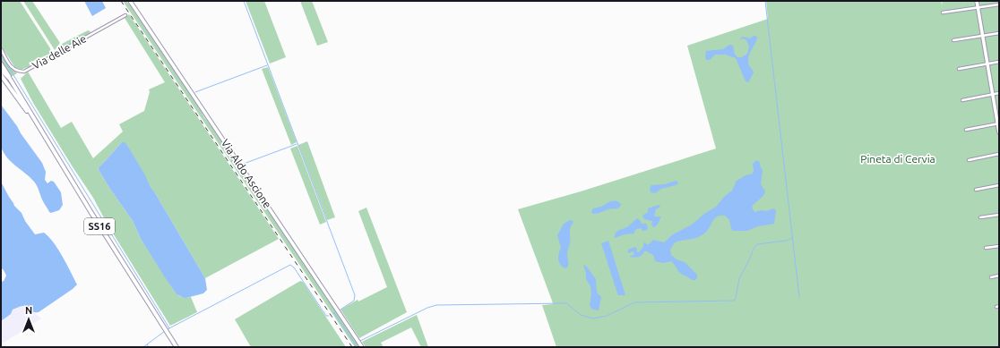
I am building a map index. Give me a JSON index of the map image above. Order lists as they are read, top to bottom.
{
  "streets": {
    "main road": ["SS16"],
    "street": ["Via delle Aie", "Via Aldo Ascione"]
  },
  "parks": ["Pineta di Cervia"],
  "north": "top"
}
